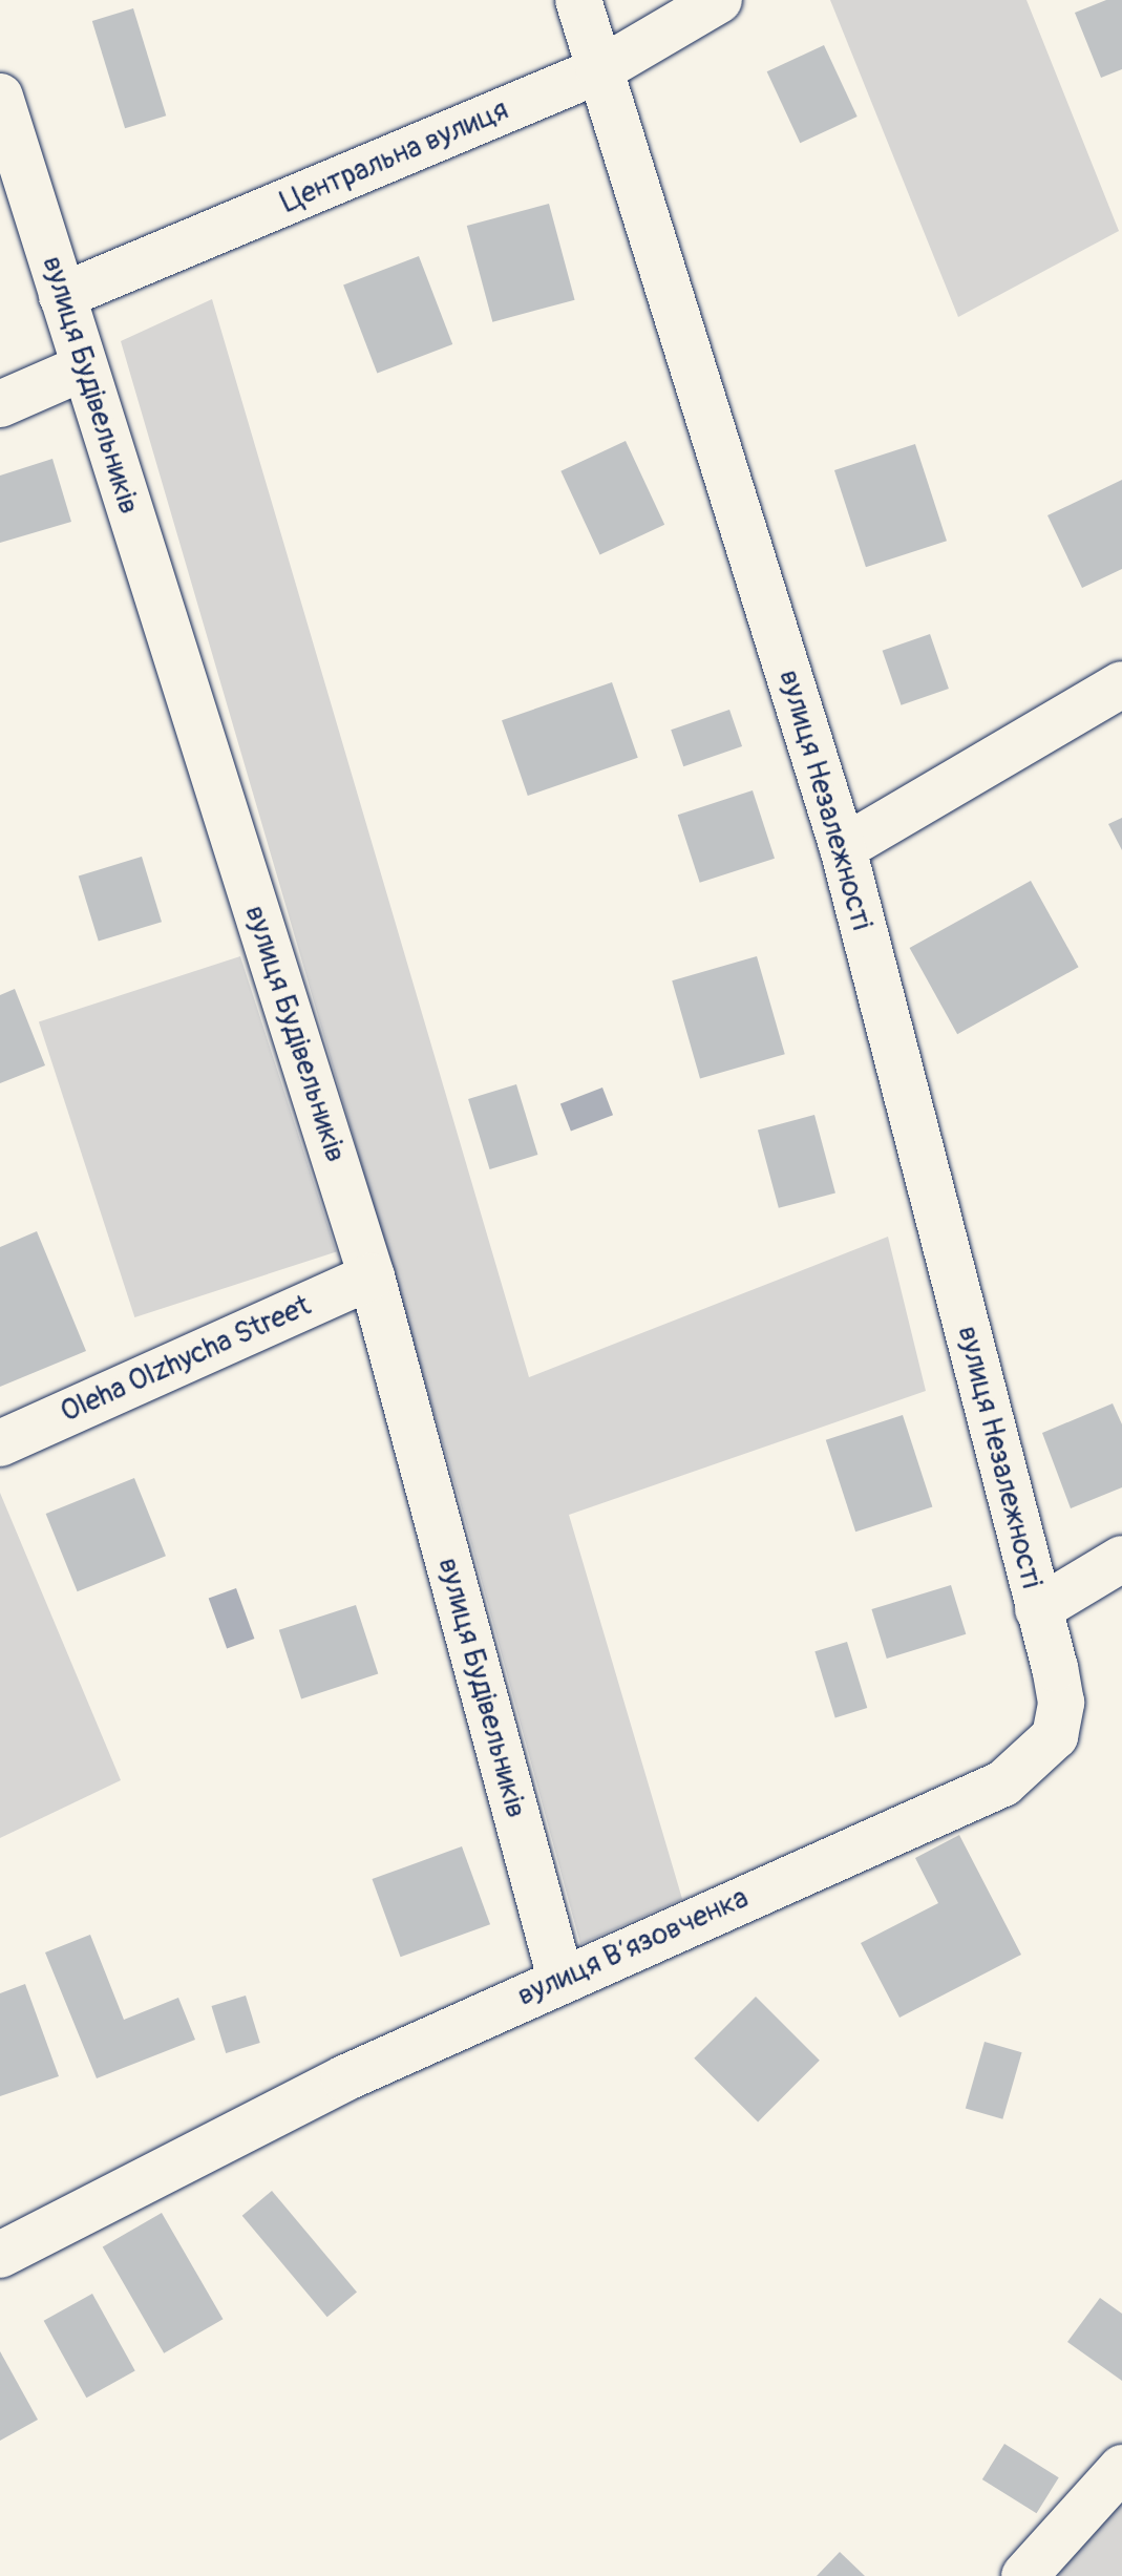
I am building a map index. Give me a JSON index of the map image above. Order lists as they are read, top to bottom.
{
  "streets": {
    "street": [
      "Центральна вулиця",
      "вулиця Будівельників",
      "вулиця Незалежності",
      "Oleha Olzhycha Street",
      "вулиця Вʼязовченка"
    ]
  },
  "crossings": [
    ["Центральна вулиця", "вулиця Будівельників"],
    ["Центральна вулиця", "вулиця Незалежності"],
    ["вулиця Будівельників", "Oleha Olzhycha Street"],
    ["вулиця Будівельників", "вулиця Вʼязовченка"],
    ["вулиця Незалежності", "вулиця Вʼязовченка"]
  ]
}
